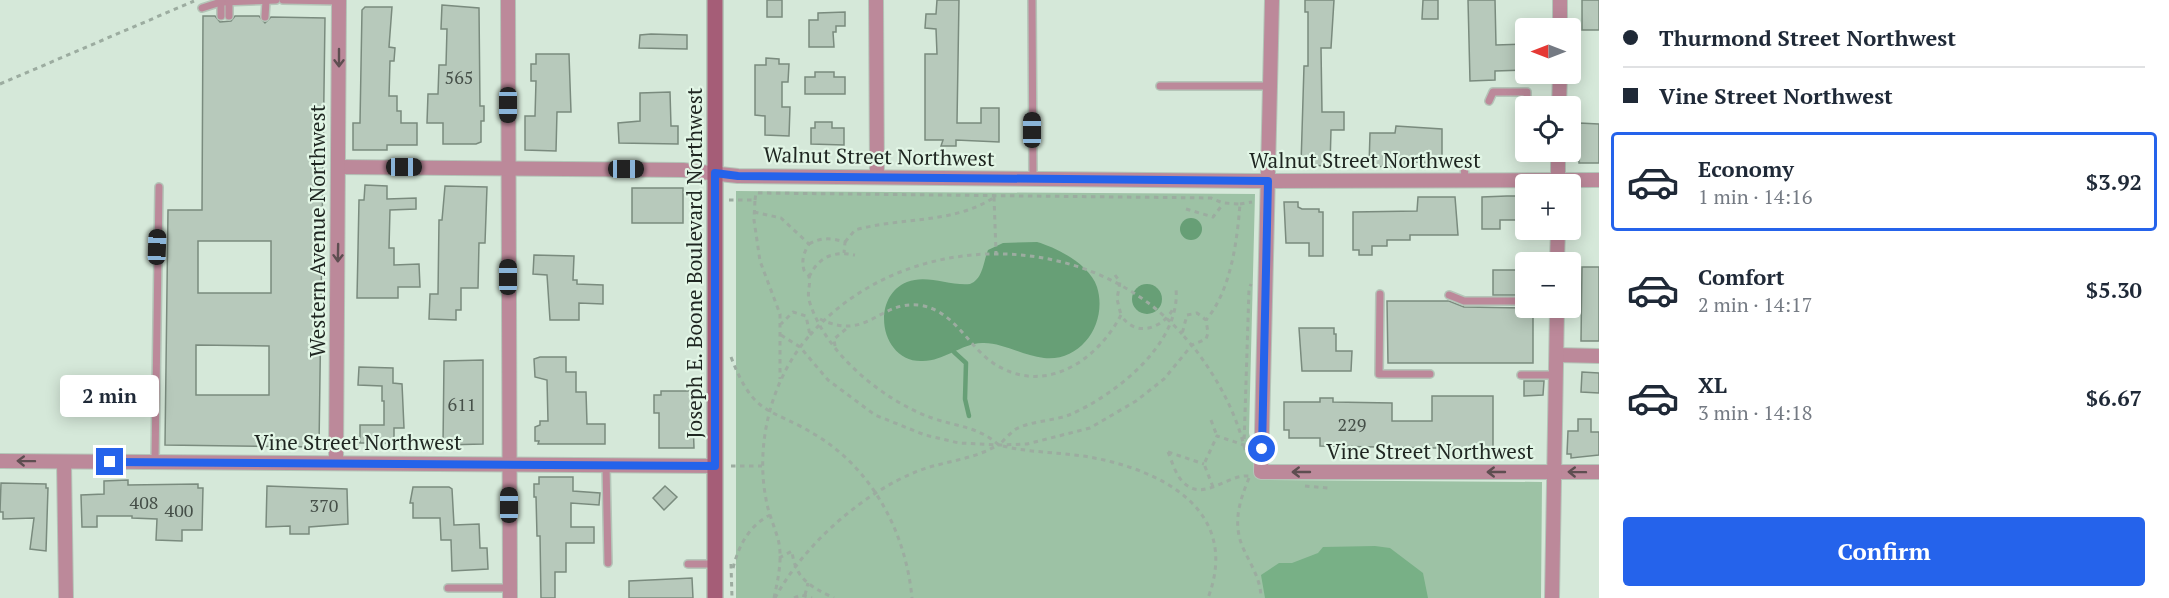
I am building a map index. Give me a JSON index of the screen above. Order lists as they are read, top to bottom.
{
  "streets": {
    "main road": ["Joseph E. Boone Boulevard Northwest"],
    "street": ["Walnut Street Northwest", "Western Avenue Northwest", "Vine Street Northwest"]
  },
  "crossings": [
    ["Walnut Street Northwest", "Western Avenue Northwest"],
    ["Walnut Street Northwest", "Joseph E. Boone Boulevard Northwest"],
    ["Western Avenue Northwest", "Vine Street Northwest"],
    ["Joseph E. Boone Boulevard Northwest", "Vine Street Northwest"]
  ],
  "one_way": ["Western Avenue Northwest", "Vine Street Northwest"],
  "house_numbers": [
    "565",
    "611",
    "229",
    "408",
    "370",
    "400"
  ],
  "north": "left",
  "page": {
    "banner": ["Thurmond Street Northwest", "Vine Street Northwest"],
    "map_buttons": ["+", "−"],
    "list": [
      {
        "name": "Economy",
        "note": "1 min · 14:16",
        "value": "$3.92"
      },
      {
        "name": "Comfort",
        "note": "2 min · 14:17",
        "value": "$5.30"
      },
      {
        "name": "XL",
        "note": "3 min · 14:18",
        "value": "$6.67"
      }
    ],
    "bubble": "2 min",
    "buttons": "Confirm"
  }
}
